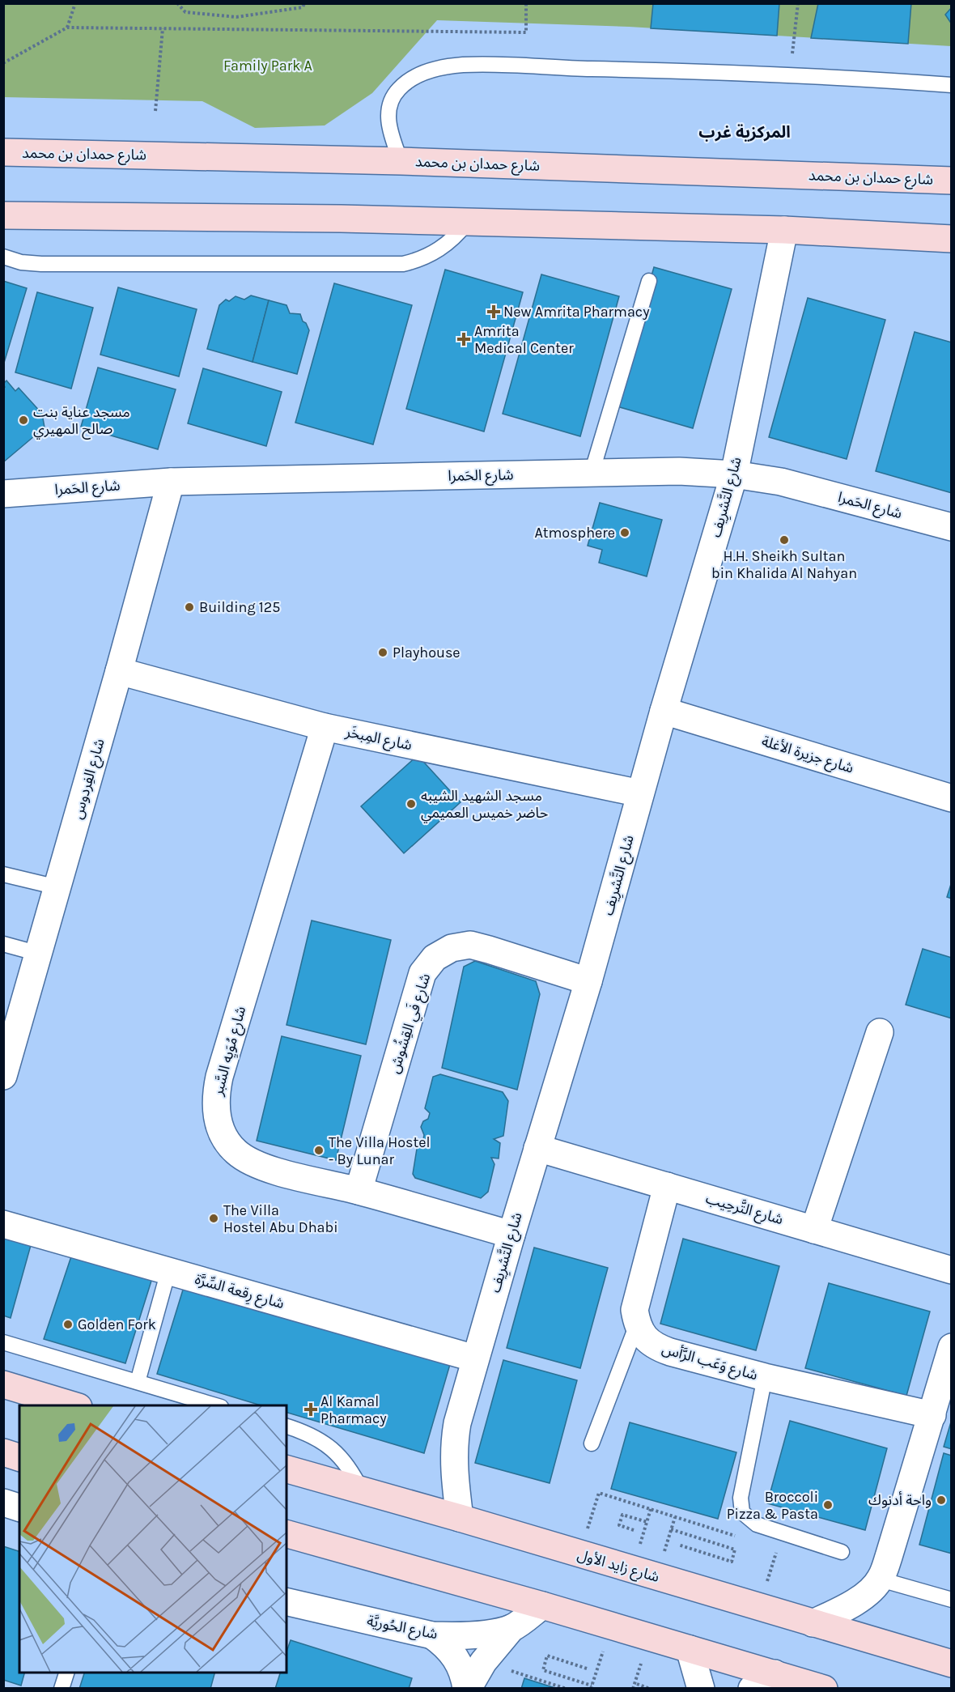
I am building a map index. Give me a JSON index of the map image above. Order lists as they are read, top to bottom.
{
  "streets": {
    "main road": ["شارع حمدان بن محمد", "شارع زايد الأول"],
    "street": [
      "شارع الحَمرا",
      "شارع التَّشرِيف",
      "شارع المِبخَر",
      "شارع جزيرة الأغلة",
      "شارع الفِردوس",
      "شارع فَي القِشُوش",
      "شارع مُوَيِه السَّبر",
      "شارع التَّرحِيب",
      "شارع رِقعة السِّرَّة",
      "شارع وَعَب الرَّأس",
      "شارع الحُوريَّة"
    ]
  },
  "crossings": [
    ["شارع الحَمرا", "شارع التَّشرِيف"],
    ["شارع الحَمرا", "شارع الفِردوس"],
    ["شارع التَّشرِيف", "شارع المِبخَر"],
    ["شارع التَّشرِيف", "شارع جزيرة الأغلة"],
    ["شارع التَّشرِيف", "شارع فَي القِشُوش"],
    ["شارع التَّشرِيف", "شارع مُوَيِه السَّبر"],
    ["شارع التَّشرِيف", "شارع التَّرحِيب"],
    ["شارع التَّشرِيف", "شارع رِقعة السِّرَّة"],
    ["شارع التَّشرِيف", "شارع زايد الأول"],
    ["شارع المِبخَر", "شارع الفِردوس"],
    ["شارع المِبخَر", "شارع مُوَيِه السَّبر"],
    ["شارع فَي القِشُوش", "شارع مُوَيِه السَّبر"]
  ],
  "districts": ["المركزية غرب"],
  "parks": ["Family Park A"],
  "places": {
    "health": ["New Amrita Pharmacy", "Amrita Medical Center", "Al Kamal Pharmacy"],
    "other": [
      "مسجد عناية بنت صالح المهيري",
      "Atmosphere",
      "H.H. Sheikh Sultan bin Khalida Al Nahyan",
      "Building 125",
      "Playhouse",
      "مسجد الشهيد الشيبه حاضر خميس العميمي",
      "The Villa Hostel - By Lunar",
      "The Villa Hostel Abu Dhabi",
      "Golden Fork",
      "واحة أدنوك",
      "Broccoli Pizza & Pasta"
    ]
  }
}
